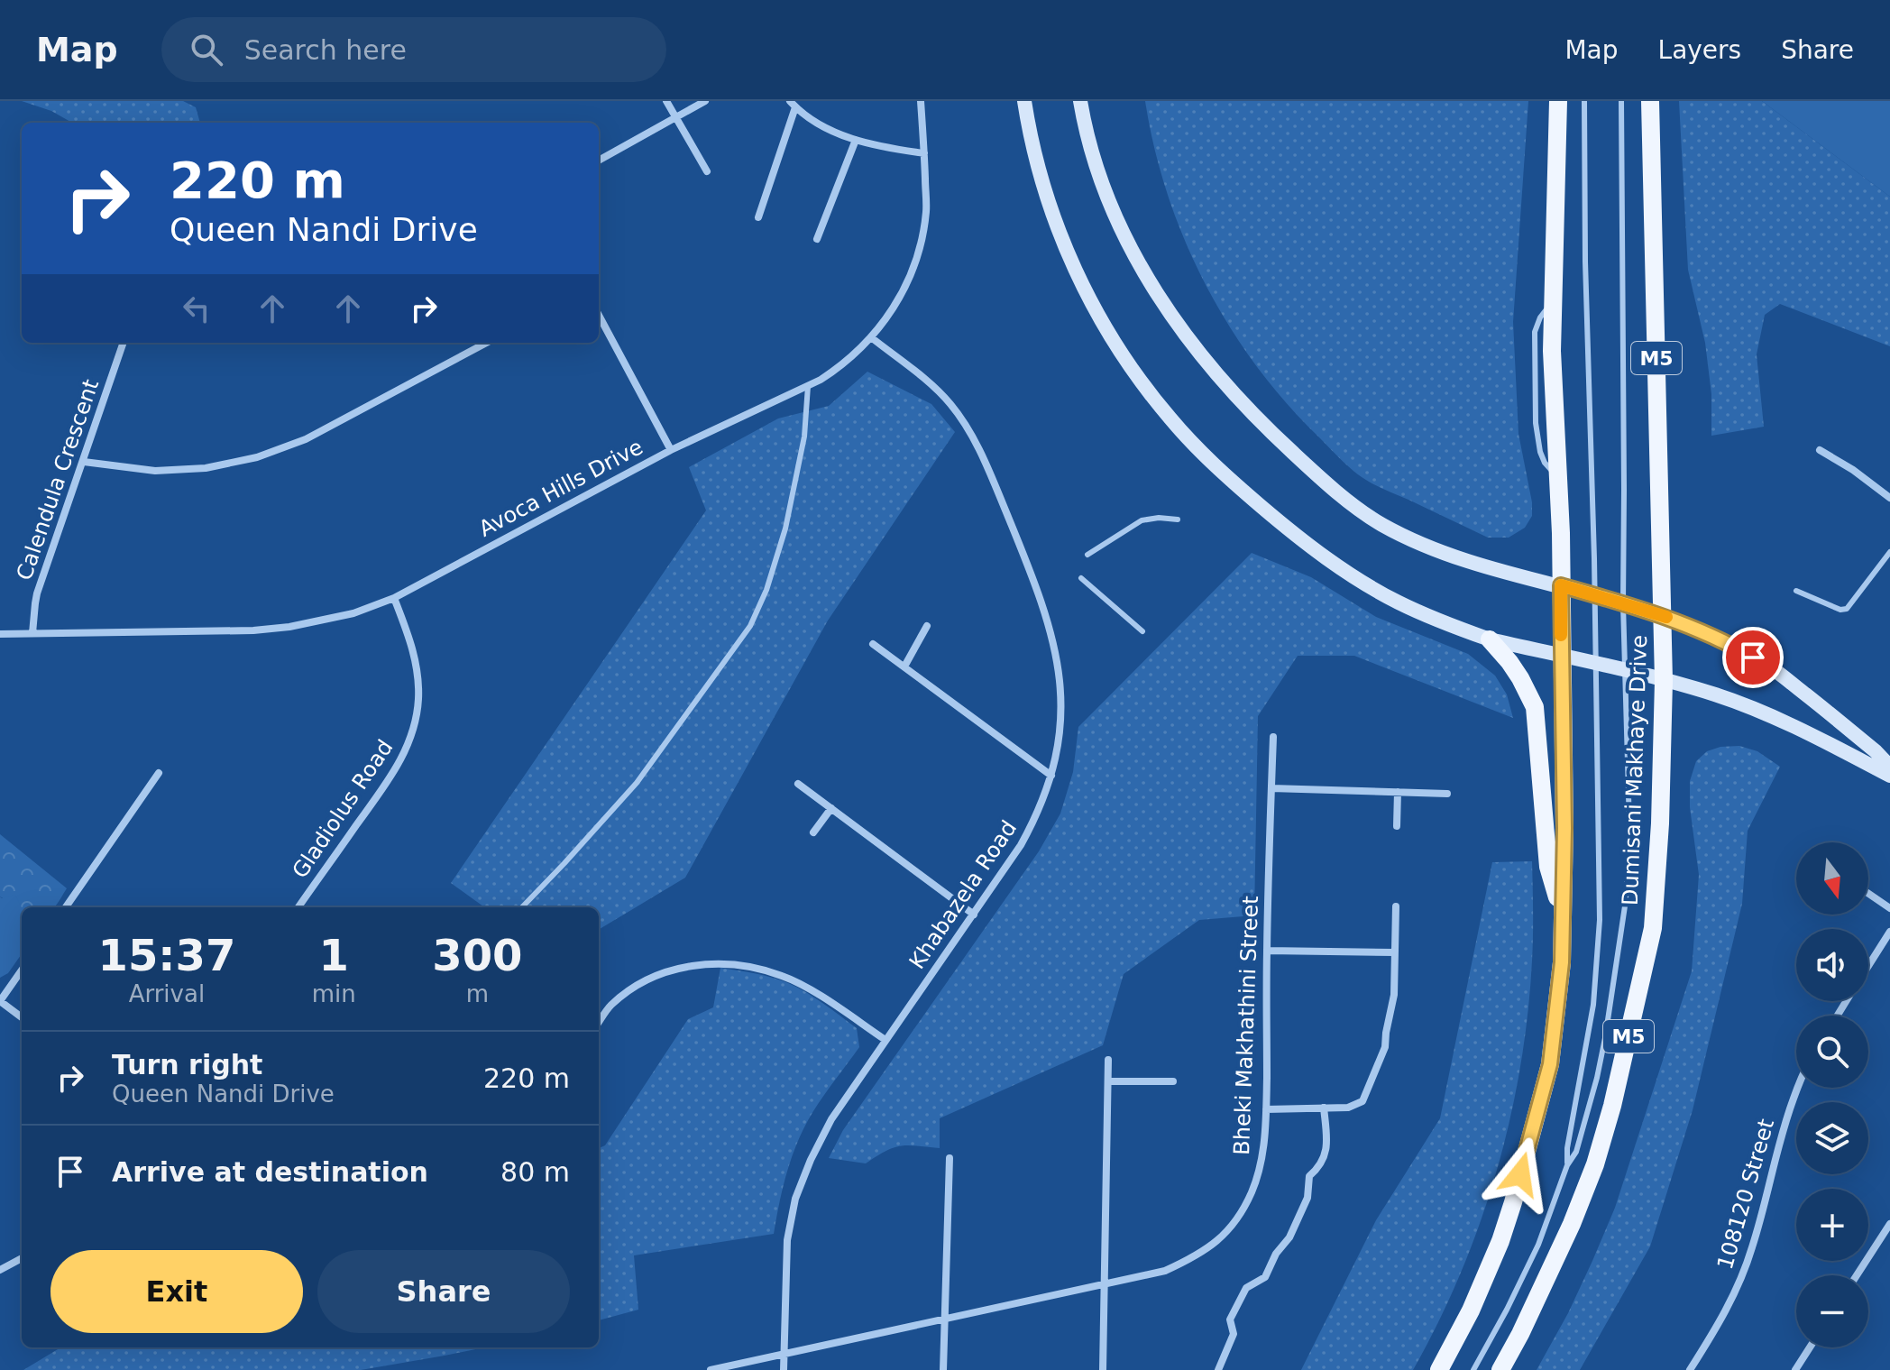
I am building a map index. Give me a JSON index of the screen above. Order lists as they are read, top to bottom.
{
  "streets": {
    "main road": ["M5", "Dumisani Makhaye Drive"],
    "street": [
      "Calendula Crescent",
      "Avoca Hills Drive",
      "Gladiolus Road",
      "Khabazela Road",
      "Bheki Makhathini Street",
      "108120 Street"
    ]
  },
  "crossings": [
    ["Calendula Crescent", "Avoca Hills Drive"],
    ["Avoca Hills Drive", "Gladiolus Road"],
    ["Avoca Hills Drive", "Khabazela Road"],
    ["Khabazela Road", "Bheki Makhathini Street"]
  ],
  "north": "bottom",
  "page": {
    "header": "Map",
    "search": "Search here",
    "nav": ["Map", "Layers", "Share"],
    "turn": ["220 m", "Queen Nandi Drive"],
    "map_buttons": ["+", "−"],
    "eta": [
      "15:37",
      "Arrival",
      "1",
      "min",
      "300",
      "m"
    ],
    "list": [
      {
        "name": "Turn right",
        "note": "Queen Nandi Drive",
        "value": "220 m"
      },
      {
        "name": "Arrive at destination",
        "value": "80 m"
      }
    ],
    "buttons": ["Exit", "Share"]
  }
}
